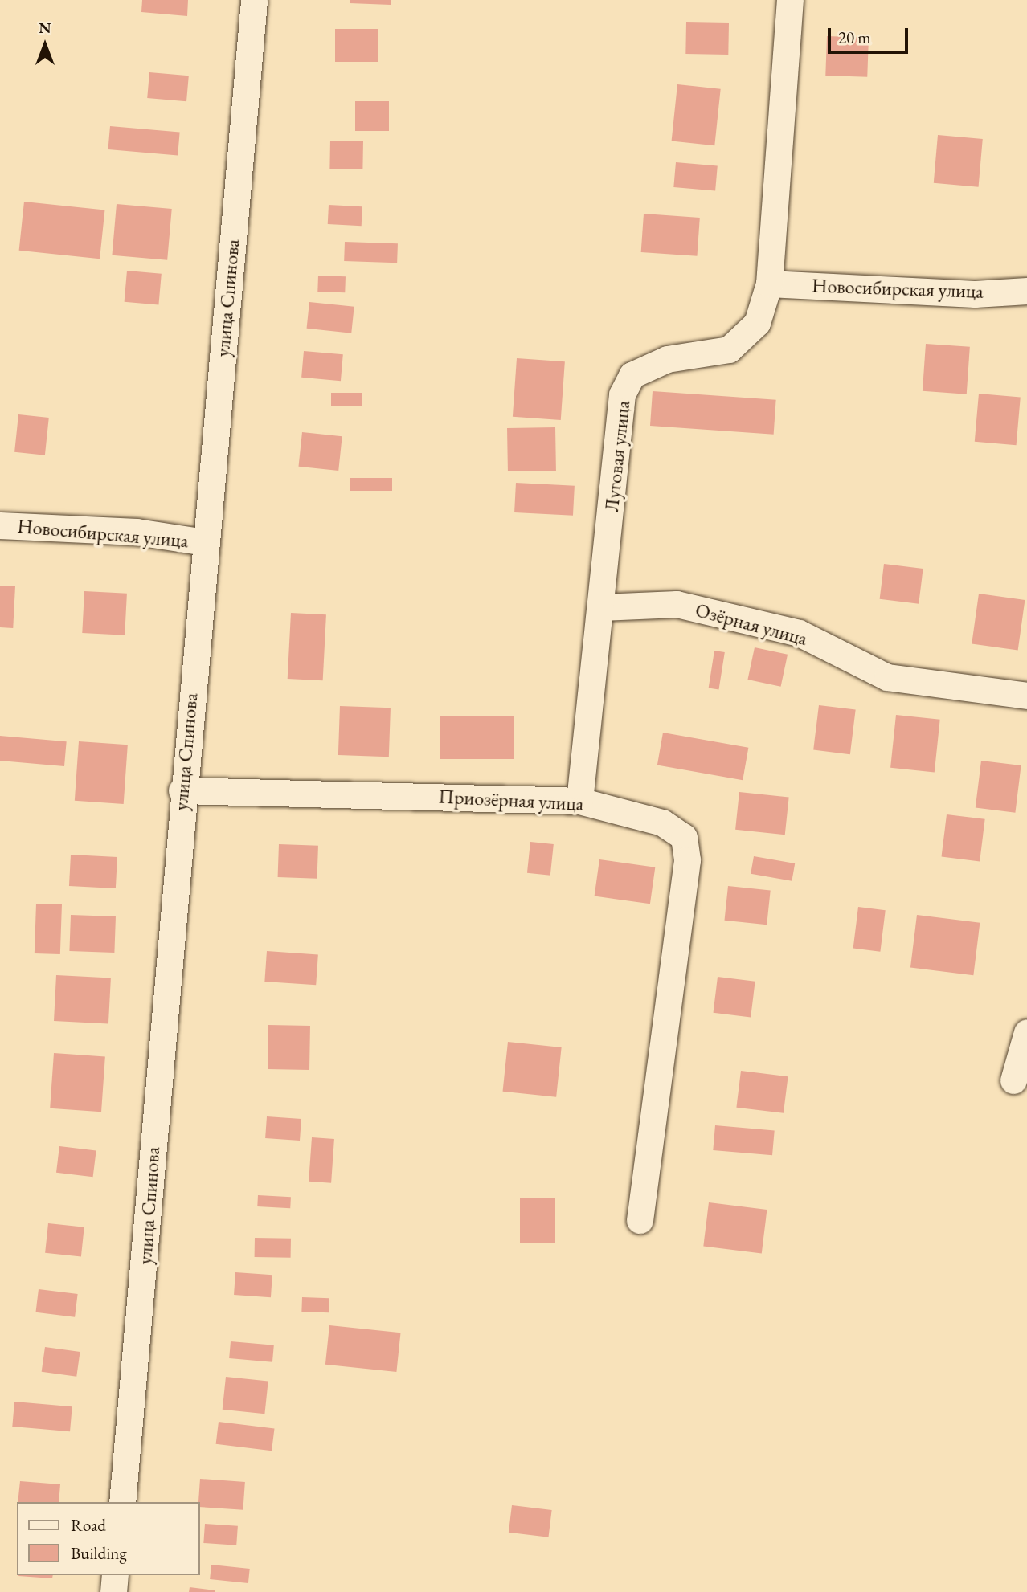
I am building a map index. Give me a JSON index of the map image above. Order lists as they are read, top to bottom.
{
  "streets": {
    "street": [
      "Новосибирская улица",
      "улица Спинова",
      "Луговая улица",
      "Озёрная улица",
      "Приозёрная улица"
    ]
  },
  "crossings": [
    ["Новосибирская улица", "улица Спинова"],
    ["Новосибирская улица", "Луговая улица"],
    ["улица Спинова", "Приозёрная улица"],
    ["Луговая улица", "Озёрная улица"],
    ["Луговая улица", "Приозёрная улица"]
  ],
  "legend": ["Road", "Building"],
  "scale_bar": "20 m",
  "north": "top"
}
